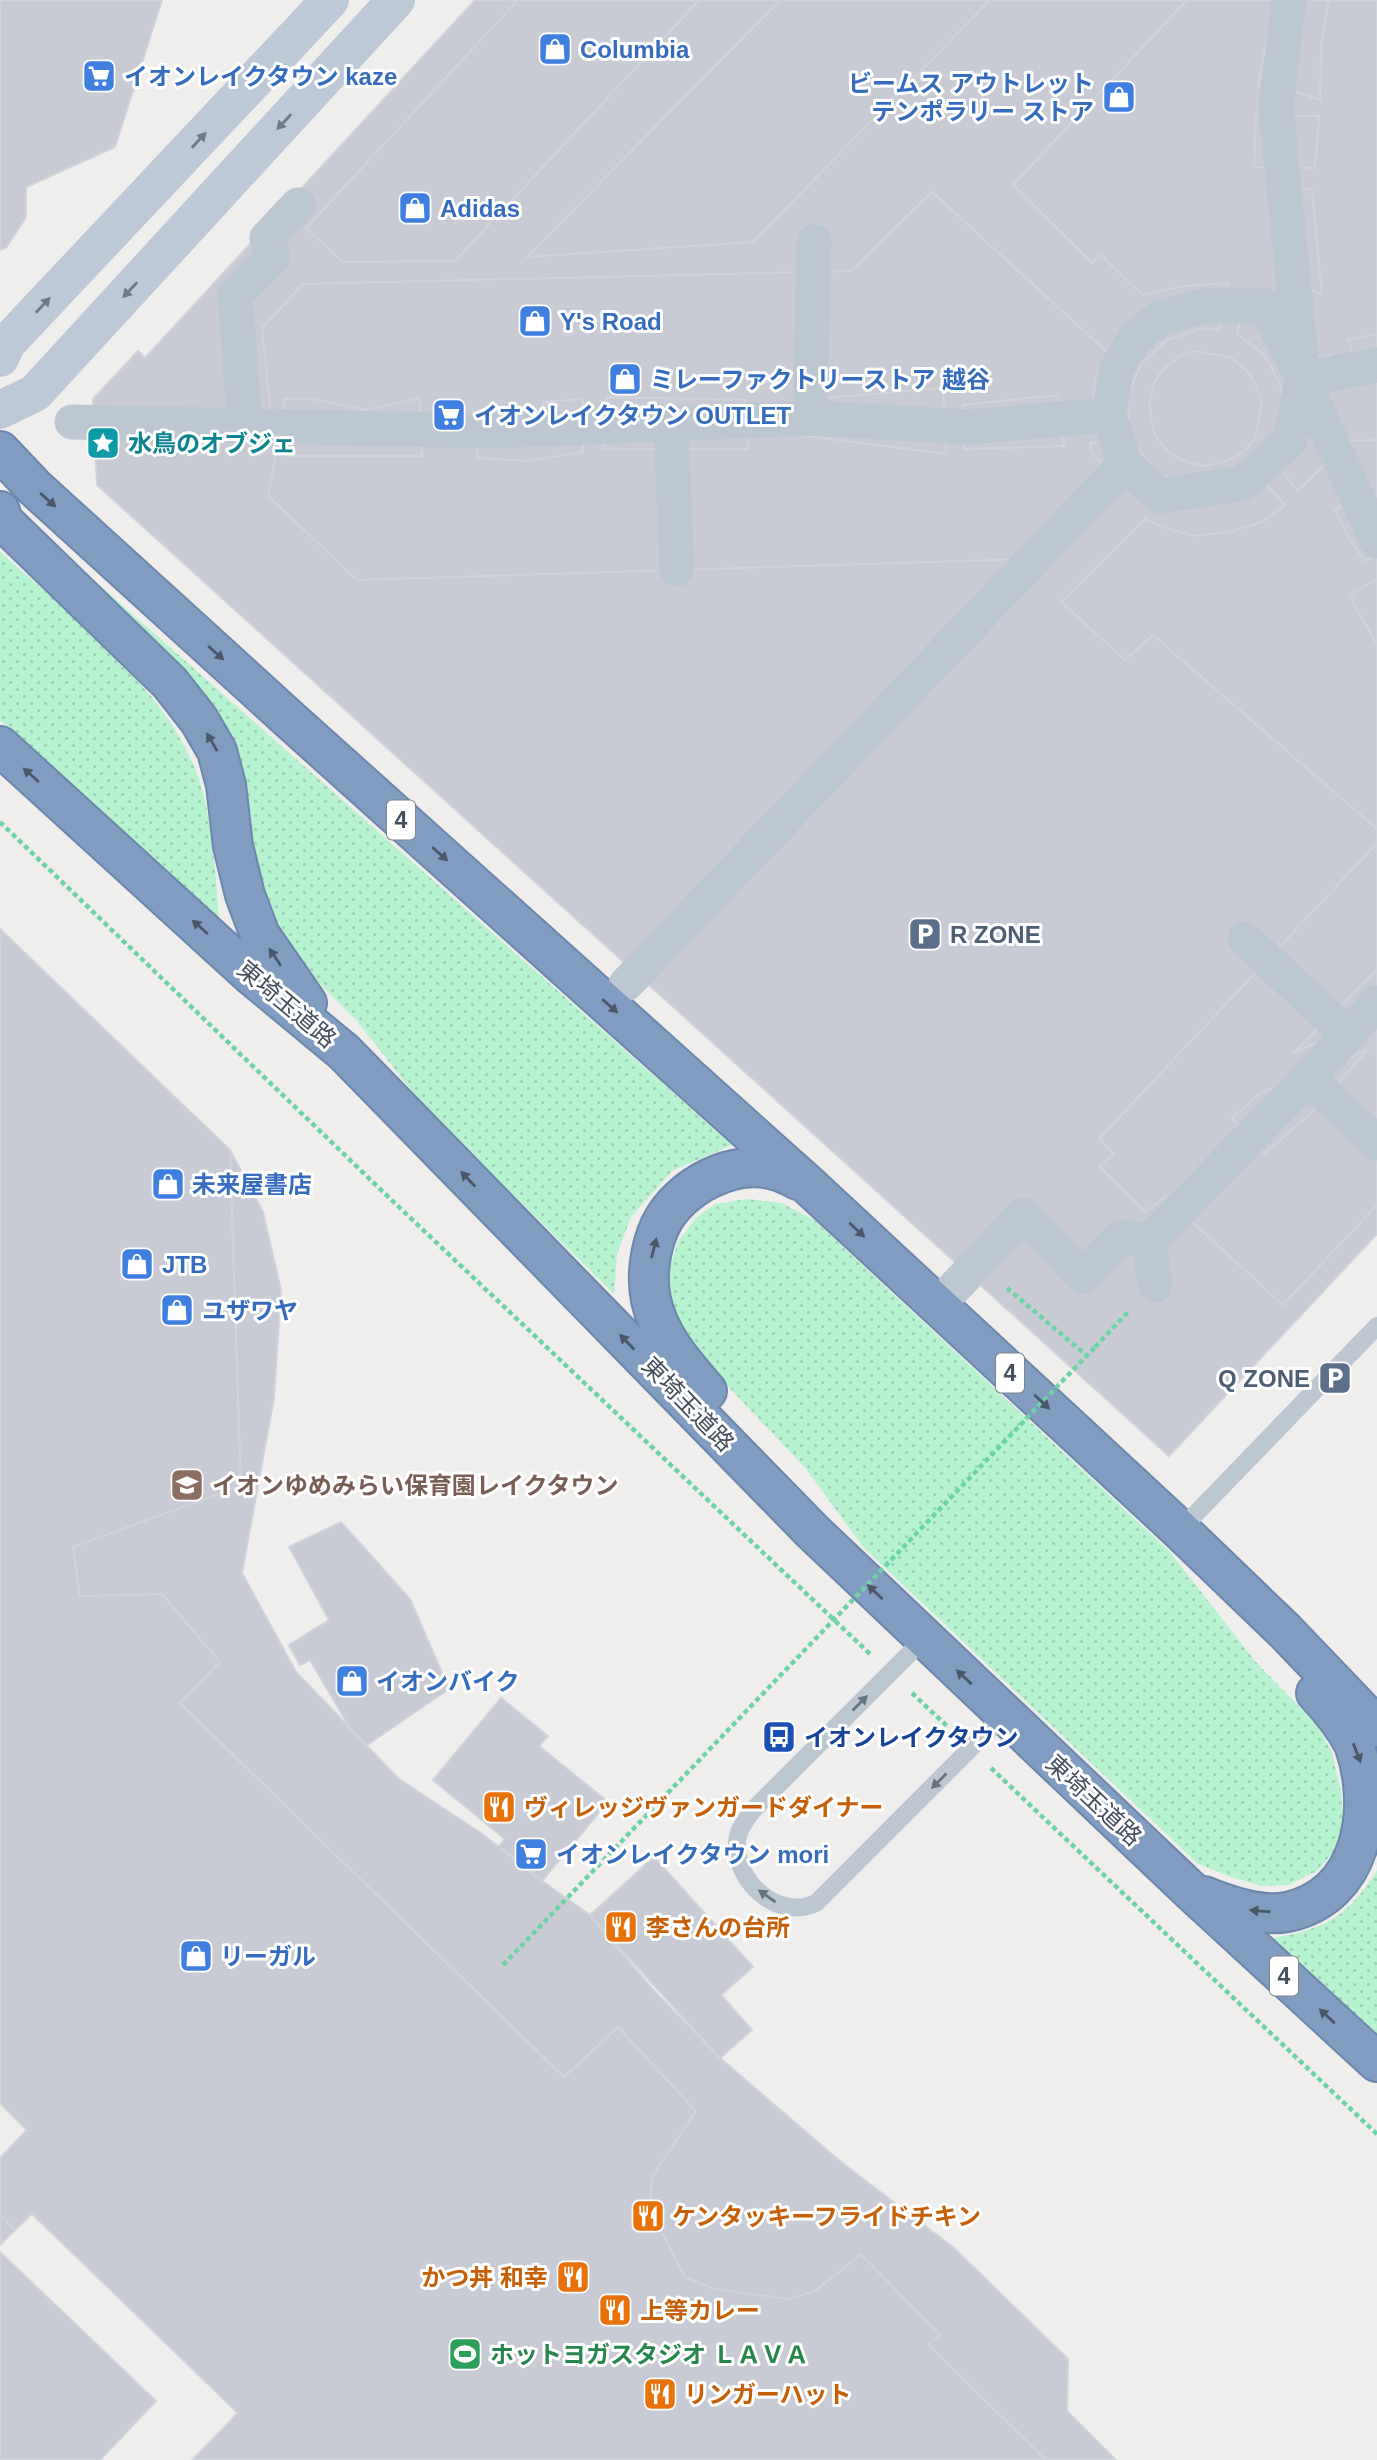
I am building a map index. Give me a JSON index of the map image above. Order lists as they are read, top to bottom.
{
  "streets": {
    "highway": ["4", "東埼玉道路"]
  },
  "crossings": [
    ["4", "東埼玉道路"]
  ],
  "places": {
    "shop": [
      "Columbia",
      "ビームス アウトレット テンポラリー ストア",
      "Adidas",
      "Y's Road",
      "ミレーファクトリーストア 越谷",
      "未来屋書店",
      "JTB",
      "ユザワヤ",
      "イオンバイク",
      "リーガル"
    ],
    "supermarket": ["イオンレイクタウン kaze", "イオンレイクタウン OUTLET", "イオンレイクタウン mori"],
    "place": ["水鳥のオブジェ"],
    "parking": ["R ZONE", "Q ZONE"],
    "school or university": ["イオンゆめみらい保育園レイクタウン"],
    "bus stop": ["イオンレイクタウン"],
    "restaurant": [
      "ヴィレッジヴァンガードダイナー",
      "李さんの台所",
      "ケンタッキーフライドチキン",
      "かつ丼 和幸",
      "上等カレー",
      "リンガーハット"
    ],
    "sports": ["ホットヨガスタジオ ＬＡＶＡ"]
  }
}
